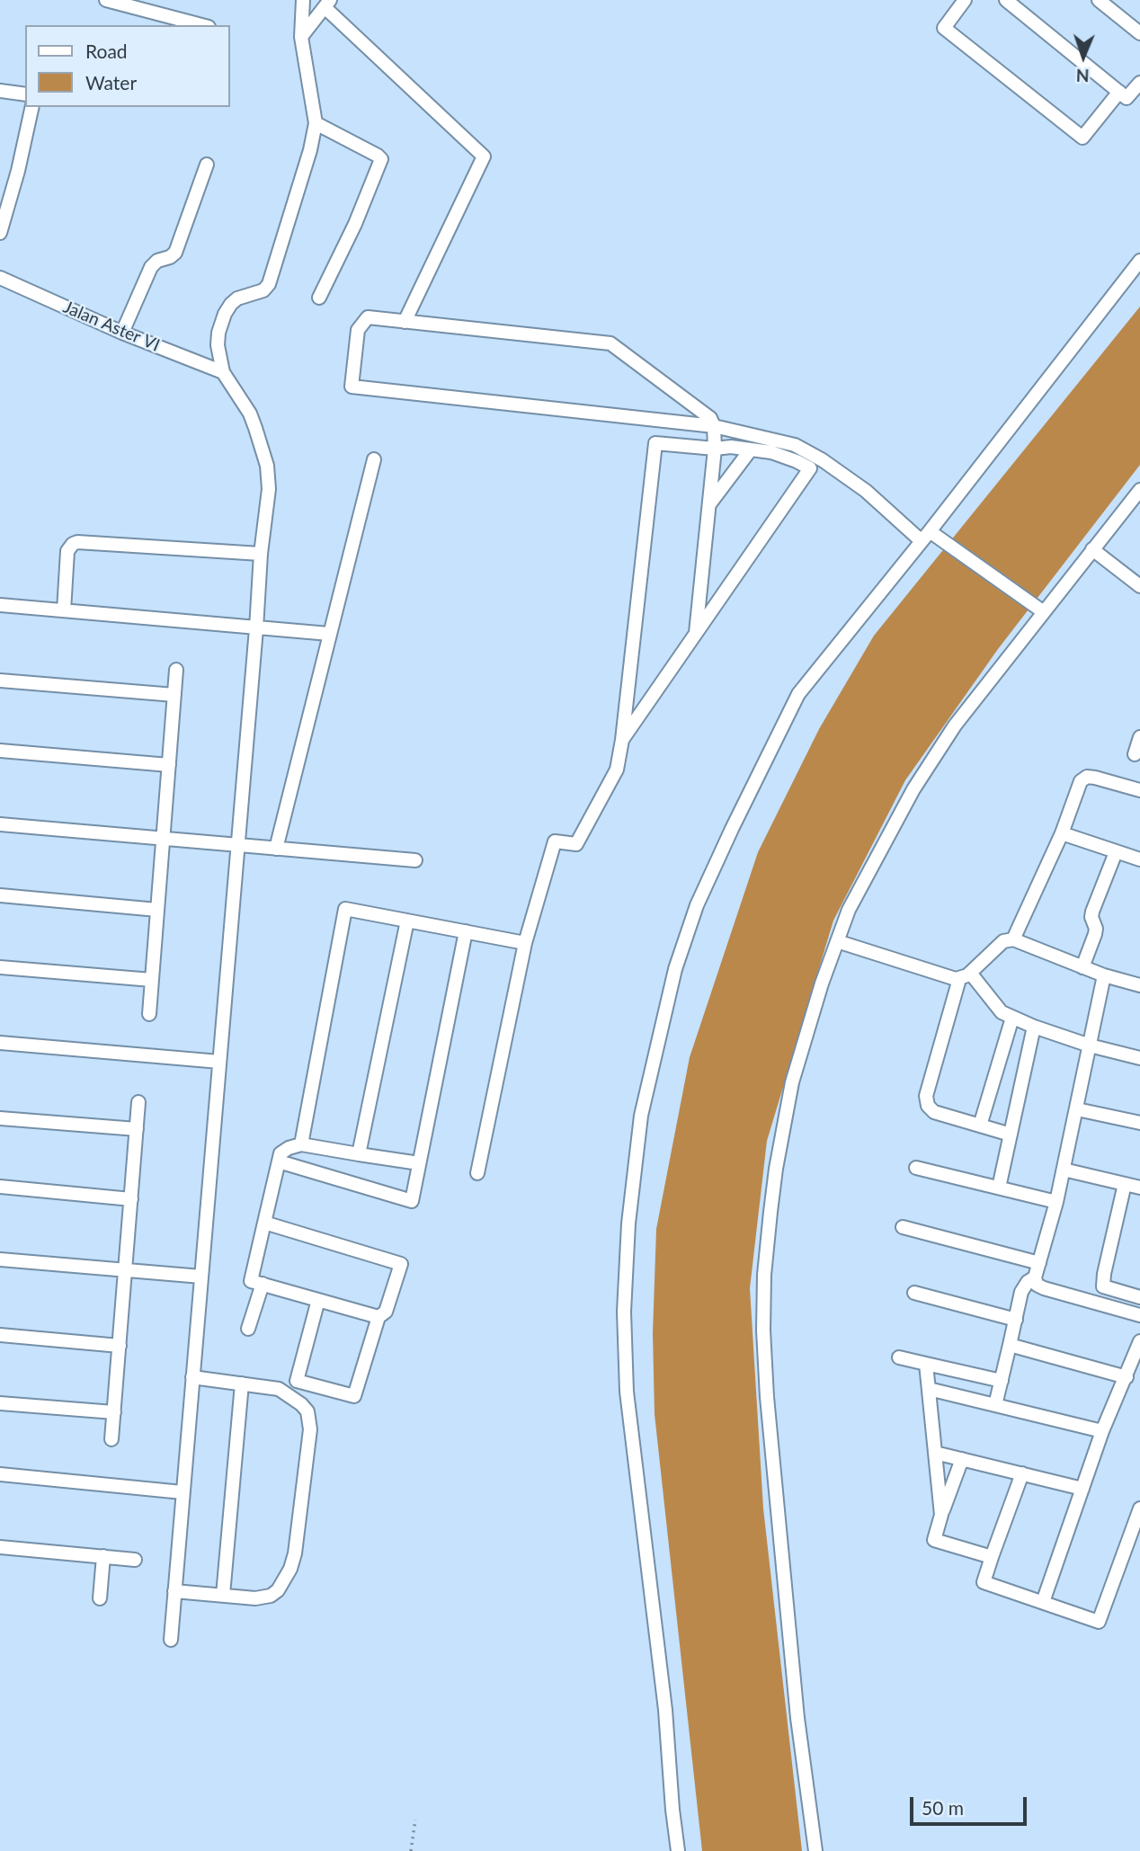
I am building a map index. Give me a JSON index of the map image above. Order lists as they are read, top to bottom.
{
  "streets": {
    "street": ["Jalan Aster VI"]
  },
  "legend": ["Road", "Water"],
  "scale_bar": "50 m",
  "north": "bottom"
}
